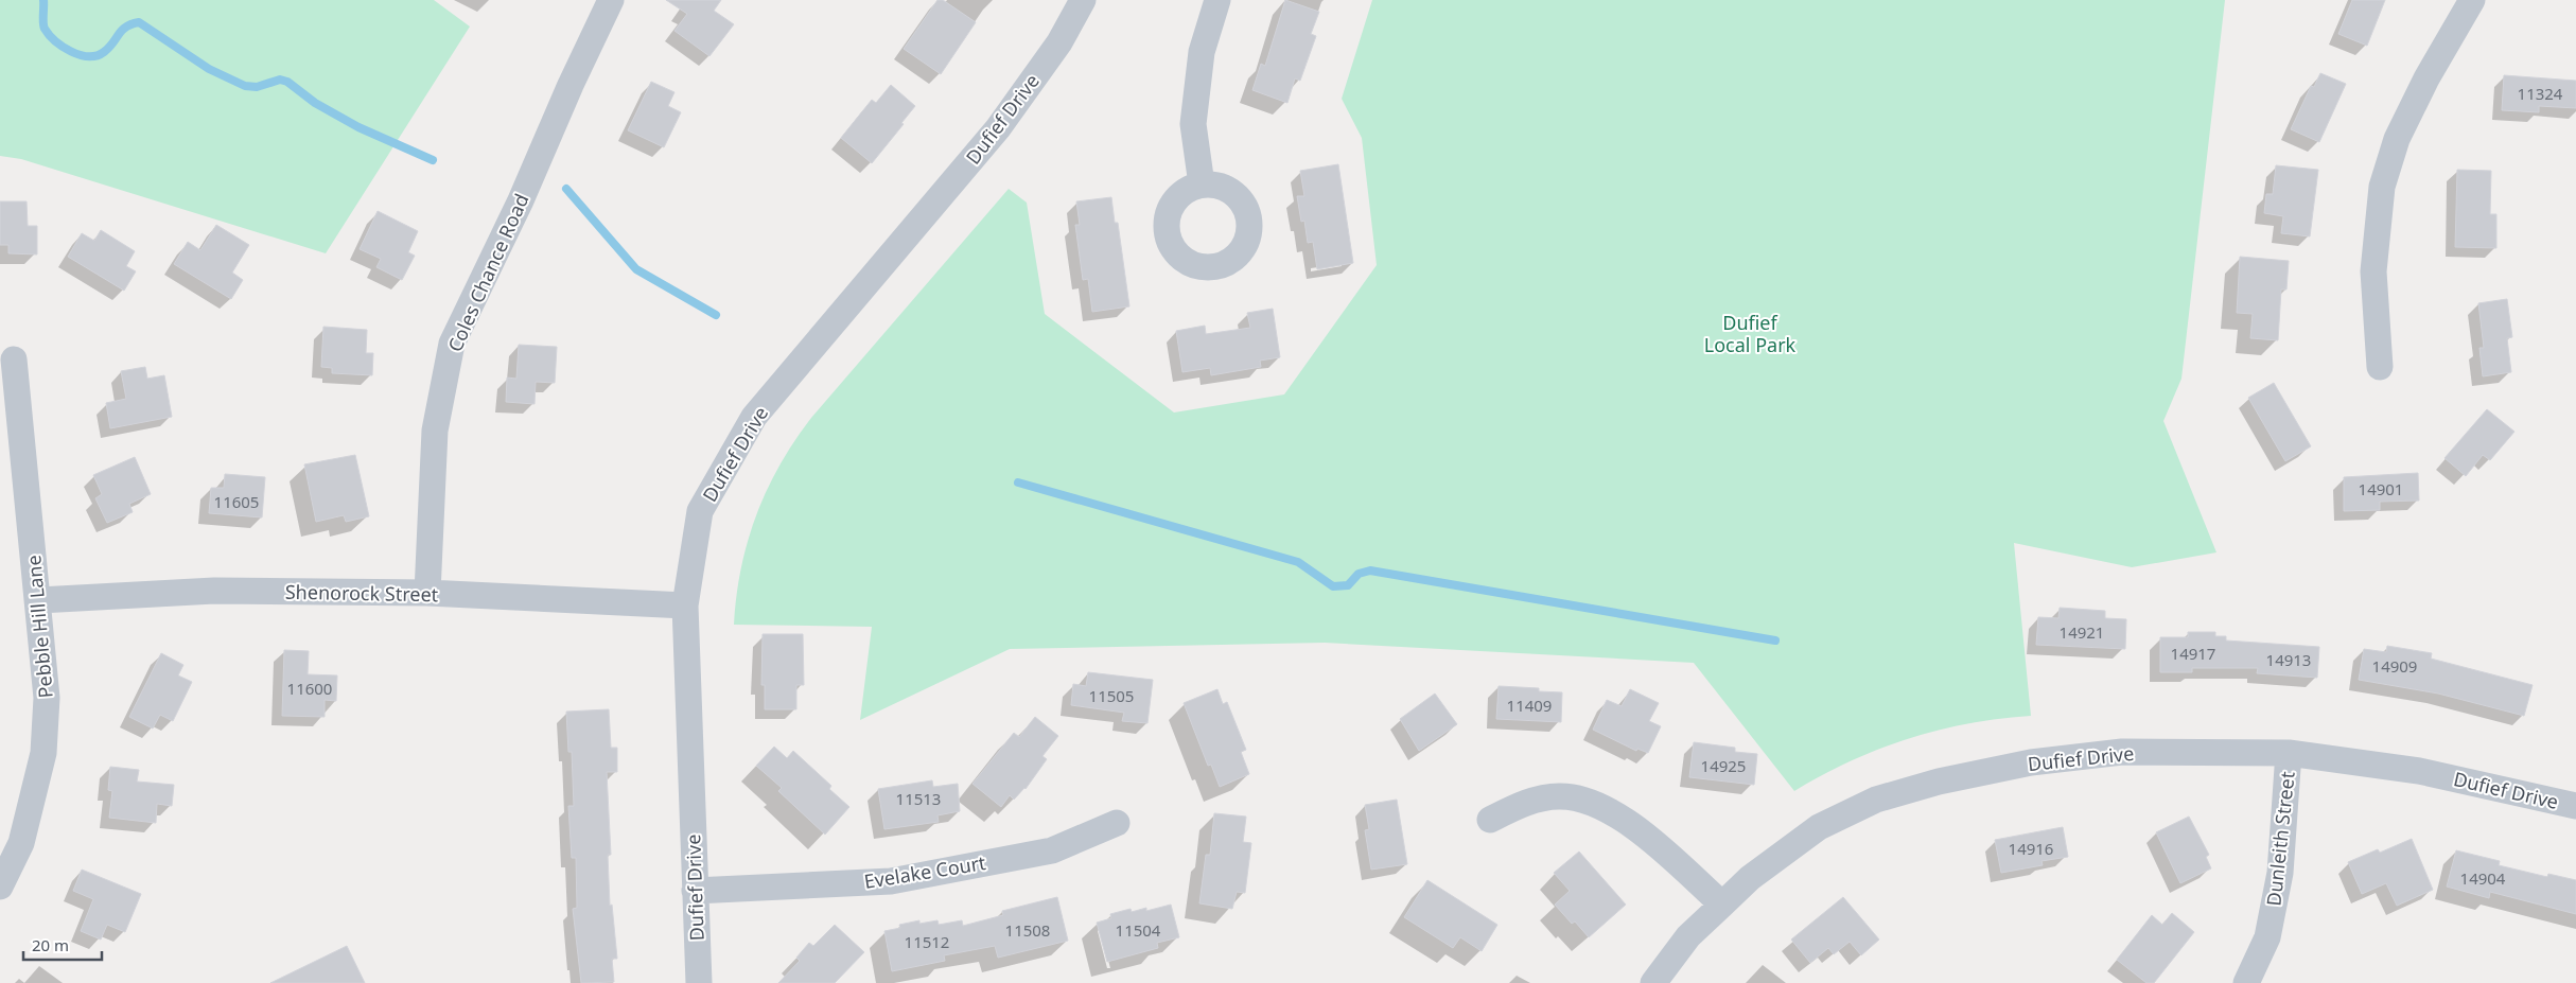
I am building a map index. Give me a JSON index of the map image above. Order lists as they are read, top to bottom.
{
  "streets": {
    "street": [
      "Dufief Drive",
      "Coles Chance Road",
      "Shenorock Street",
      "Pebble Hill Lane",
      "Dunleith Street",
      "Evelake Court"
    ]
  },
  "crossings": [
    ["Dufief Drive", "Shenorock Street"],
    ["Dufief Drive", "Dunleith Street"],
    ["Dufief Drive", "Evelake Court"],
    ["Coles Chance Road", "Shenorock Street"],
    ["Shenorock Street", "Pebble Hill Lane"]
  ],
  "parks": ["Dufief Local Park"],
  "house_numbers": [
    "11324",
    "14901",
    "11605",
    "14921",
    "14917",
    "14913",
    "14909",
    "11600",
    "11505",
    "11409",
    "14925",
    "11513",
    "14916",
    "14904",
    "11508",
    "11504",
    "11512"
  ],
  "scale_bar": "20 m"
}
